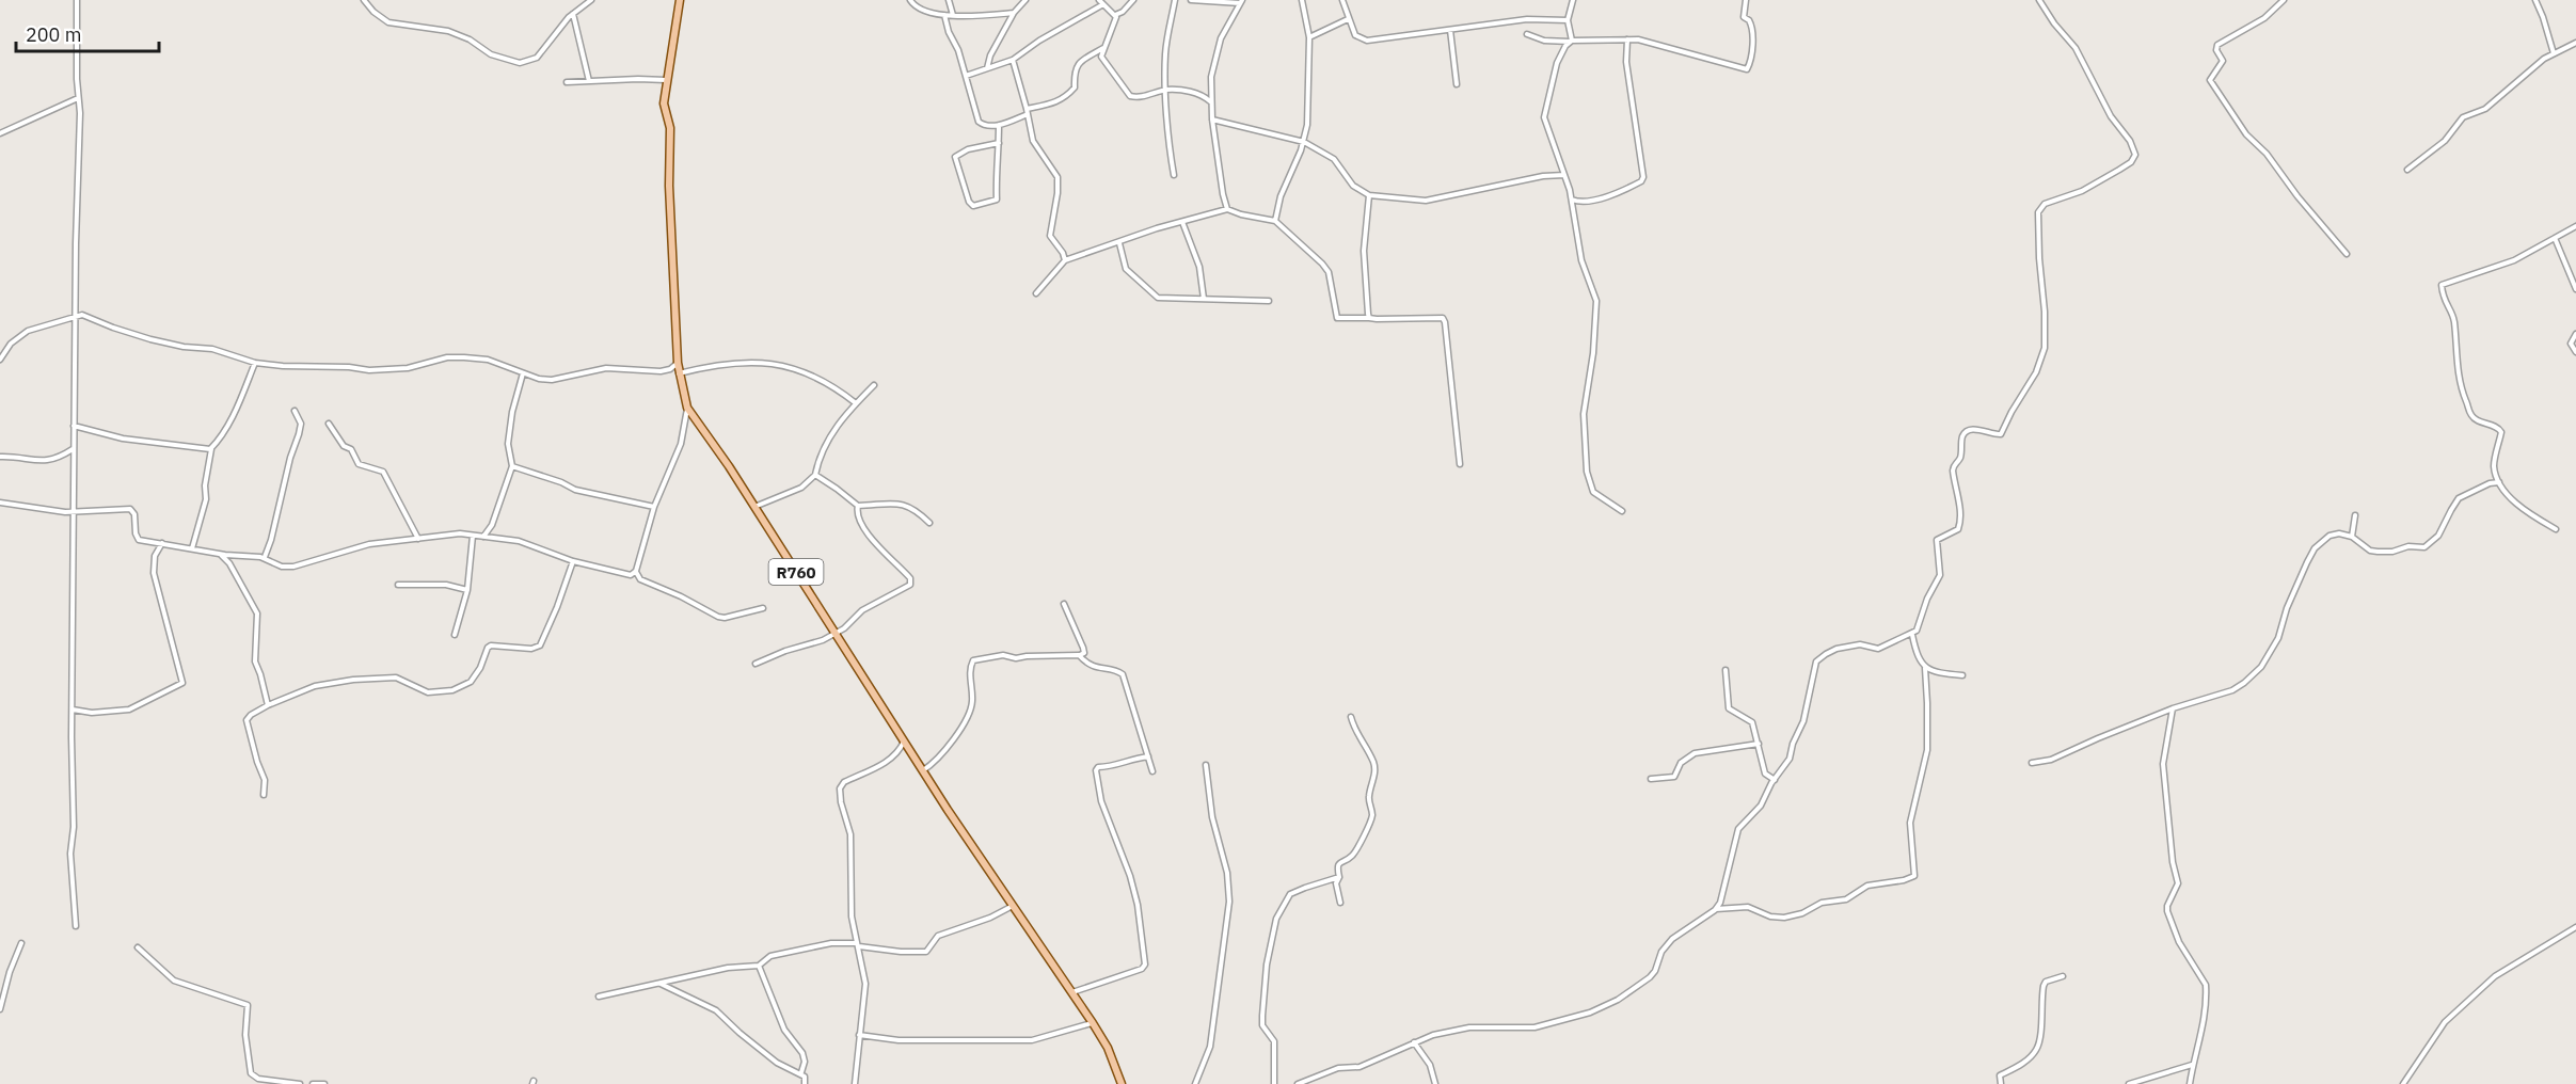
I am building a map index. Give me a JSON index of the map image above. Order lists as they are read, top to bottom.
{
  "streets": {
    "main road": ["R760"]
  },
  "scale_bar": "200 m"
}
